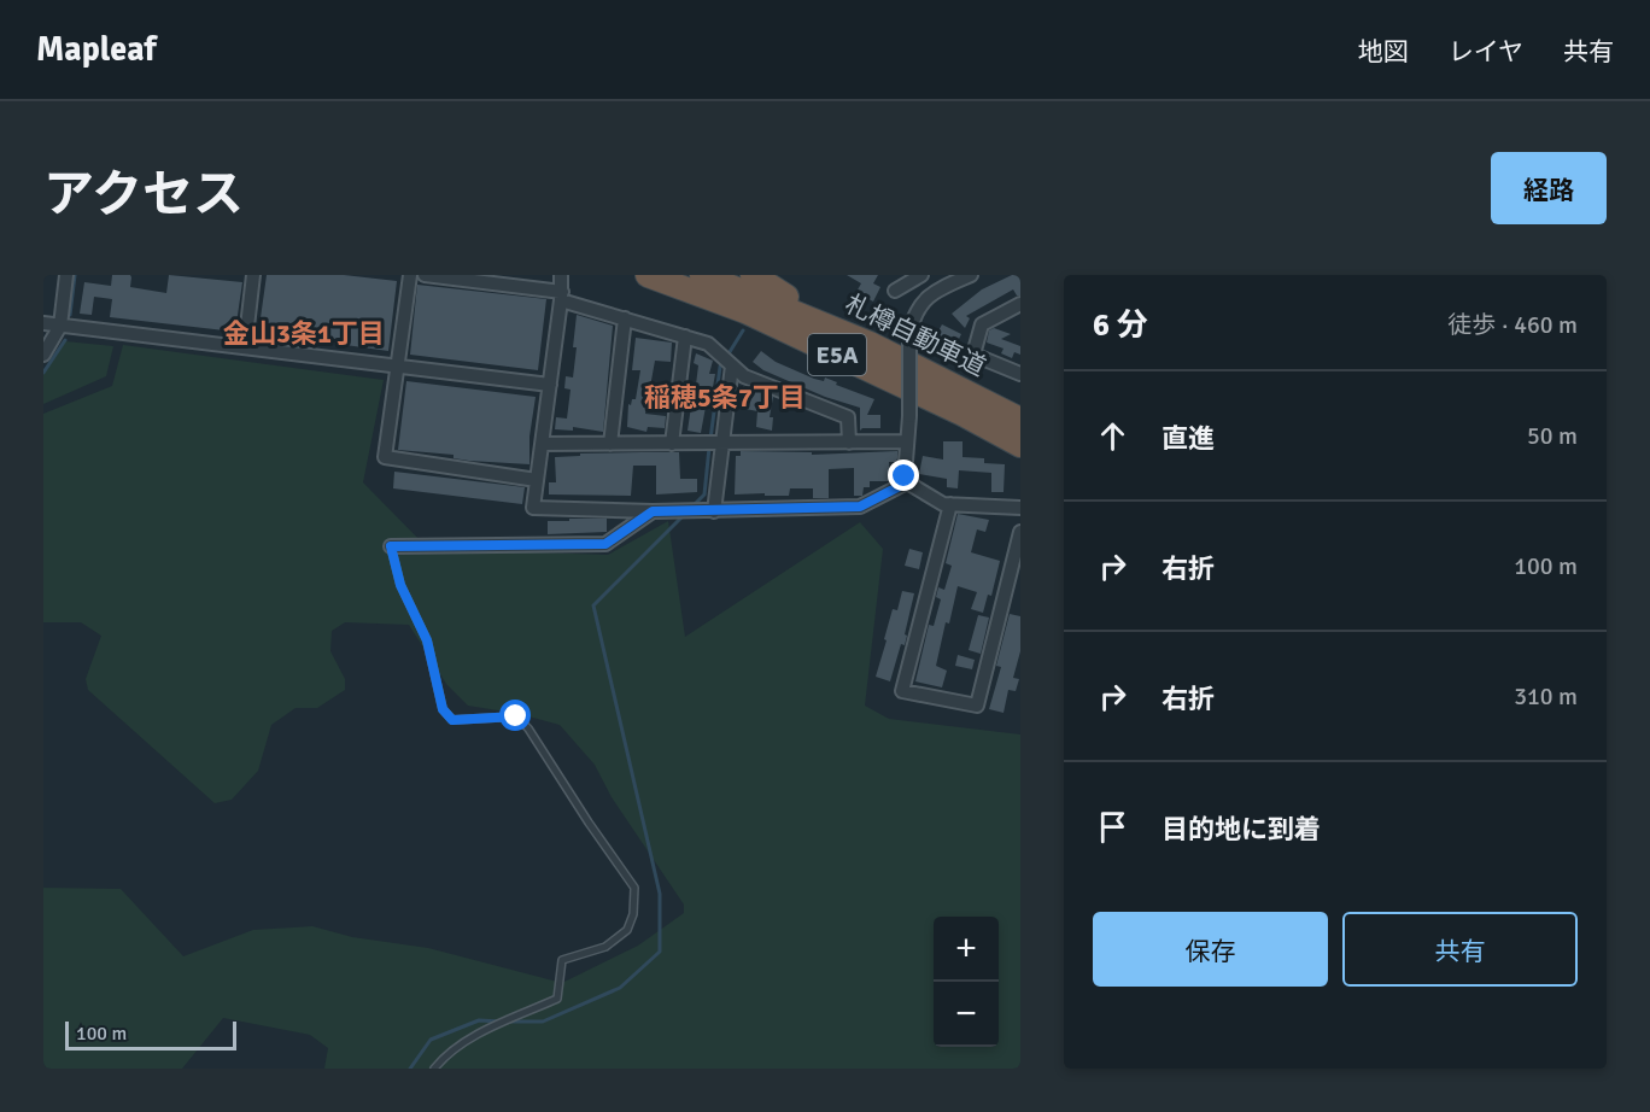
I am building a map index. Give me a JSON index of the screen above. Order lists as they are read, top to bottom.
{
  "streets": {
    "highway": ["札樽自動車道", "E5A"]
  },
  "districts": ["金山3条1丁目", "稲穂5条7丁目"],
  "scale_bar": "100 m",
  "page": {
    "header": "Mapleaf",
    "nav": ["地図", "レイヤ", "共有"],
    "title": "アクセス",
    "buttons": [
      "経路",
      ["保存", "共有"]
    ],
    "heading": ["6 分", "徒歩 · 460 m"],
    "list": [
      ["直進", "50 m"],
      ["右折", "100 m"],
      ["右折", "310 m"],
      "目的地に到着"
    ],
    "map_buttons": ["+", "−"],
    "scale": "100 m"
  }
}
